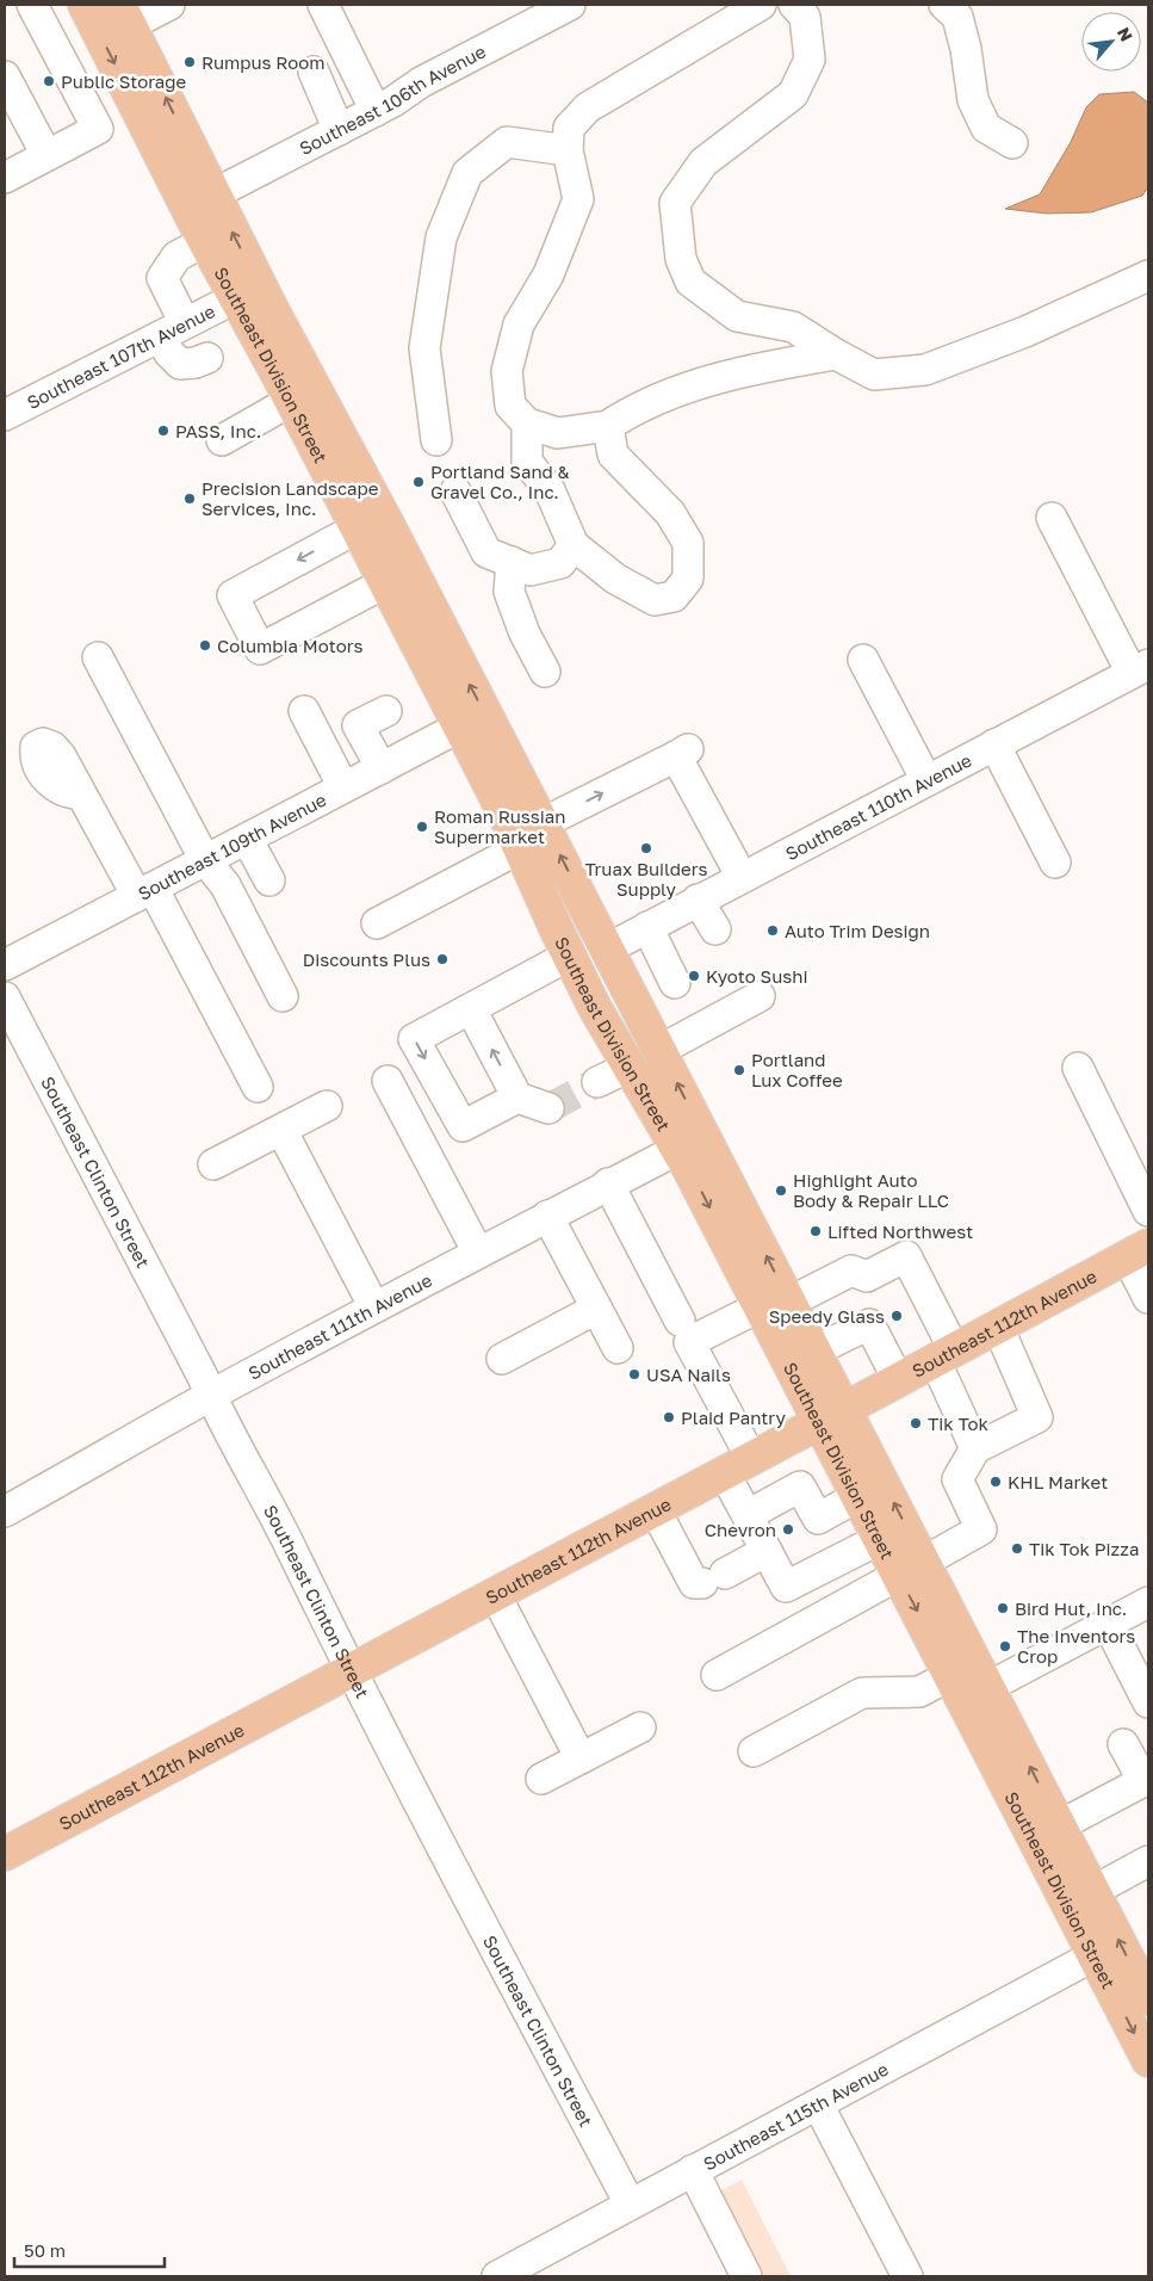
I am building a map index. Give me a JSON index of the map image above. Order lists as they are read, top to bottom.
{
  "streets": {
    "main road": ["Southeast Division Street", "Southeast 112th Avenue"],
    "street": [
      "Southeast 106th Avenue",
      "Southeast 107th Avenue",
      "Southeast 110th Avenue",
      "Southeast 109th Avenue",
      "Southeast Clinton Street",
      "Southeast 111th Avenue",
      "Southeast 115th Avenue"
    ]
  },
  "crossings": [
    ["Southeast 106th Avenue", "Southeast Division Street"],
    ["Southeast 107th Avenue", "Southeast Division Street"],
    ["Southeast Division Street", "Southeast 110th Avenue"],
    ["Southeast Division Street", "Southeast 109th Avenue"],
    ["Southeast Division Street", "Southeast 112th Avenue"],
    ["Southeast Division Street", "Southeast 111th Avenue"],
    ["Southeast Division Street", "Southeast 115th Avenue"],
    ["Southeast Clinton Street", "Southeast 112th Avenue"],
    ["Southeast Clinton Street", "Southeast 111th Avenue"],
    ["Southeast Clinton Street", "Southeast 115th Avenue"]
  ],
  "places": [
    "Rumpus Room",
    "Public Storage",
    "PASS, Inc.",
    "Portland Sand & Gravel Co., Inc.",
    "Precision Landscape Services, Inc.",
    "Columbia Motors",
    "Roman Russian Supermarket",
    "Truax Builders Supply",
    "Auto Trim Design",
    "Discounts Plus",
    "Kyoto Sushi",
    "Portland Lux Coffee",
    "Highlight Auto Body & Repair LLC",
    "Lifted Northwest",
    "Speedy Glass",
    "USA Nails",
    "Plaid Pantry",
    "Tik Tok",
    "KHL Market",
    "Chevron",
    "Tik Tok Pizza",
    "Bird Hut, Inc.",
    "The Inventors Crop"
  ],
  "scale_bar": "50 m",
  "north": "top right"
}
